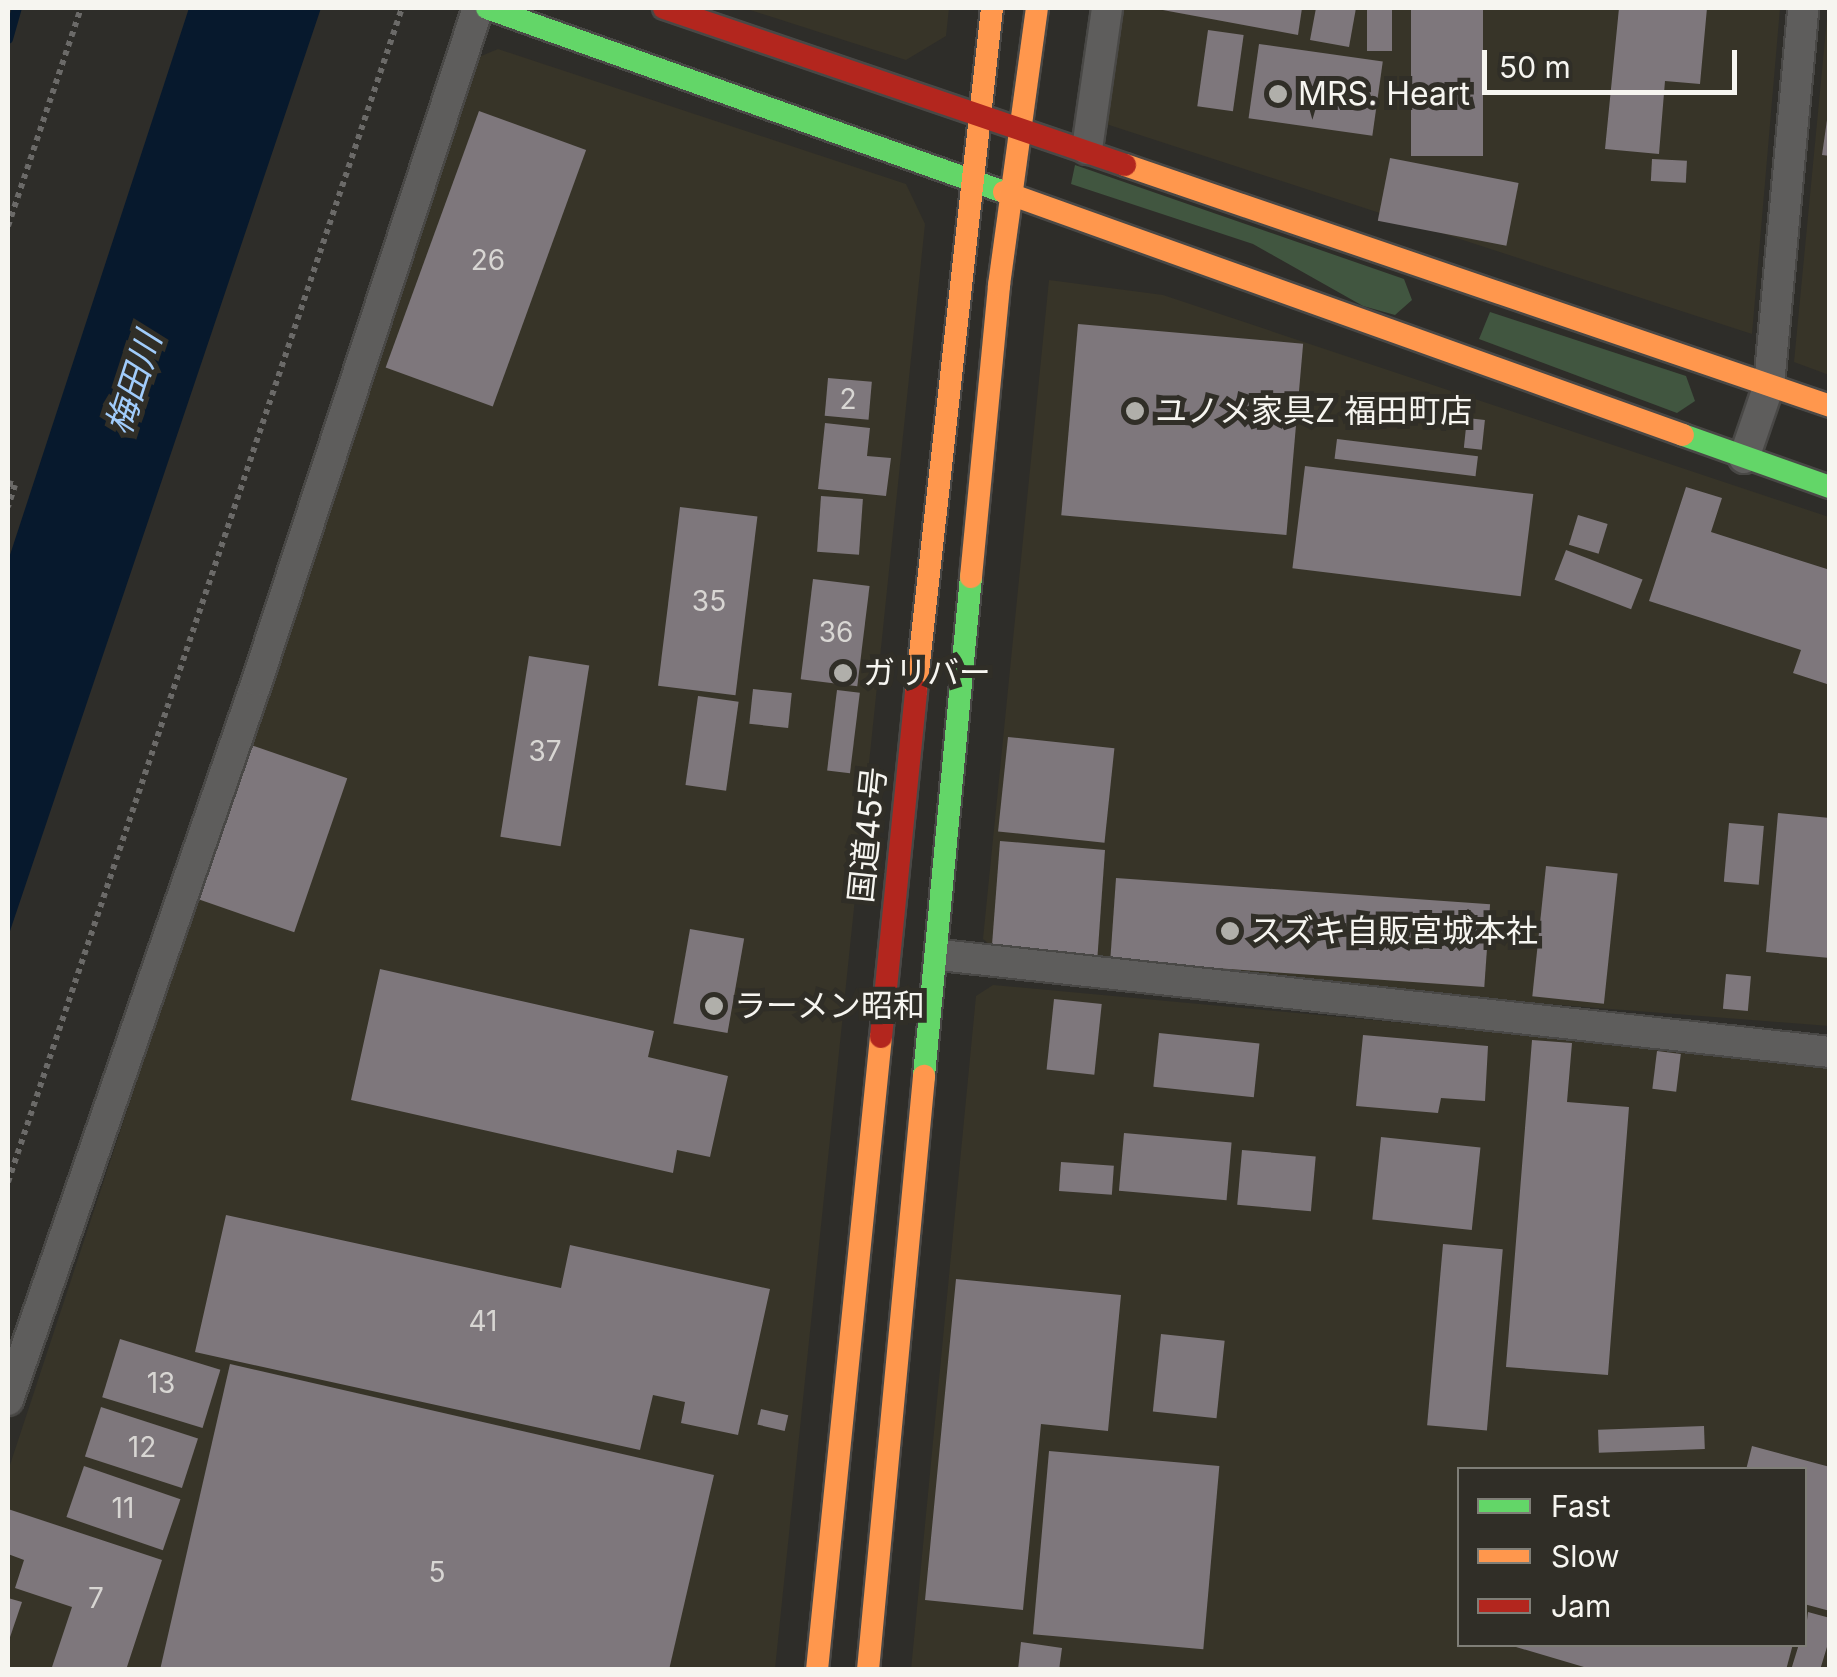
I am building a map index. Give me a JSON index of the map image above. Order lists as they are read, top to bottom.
{
  "streets": {
    "main road": ["国道45号"]
  },
  "water": ["梅田川"],
  "places": [
    "MRS. Heart",
    "ユノメ家具Z 福田町店",
    "ガリバー",
    "スズキ自販宮城本社",
    "ラーメン昭和"
  ],
  "house_numbers": [
    "26",
    "2",
    "35",
    "36",
    "37",
    "41",
    "13",
    "12",
    "11",
    "5",
    "7"
  ],
  "legend": ["Fast", "Slow", "Jam"],
  "scale_bar": "50 m"
}
